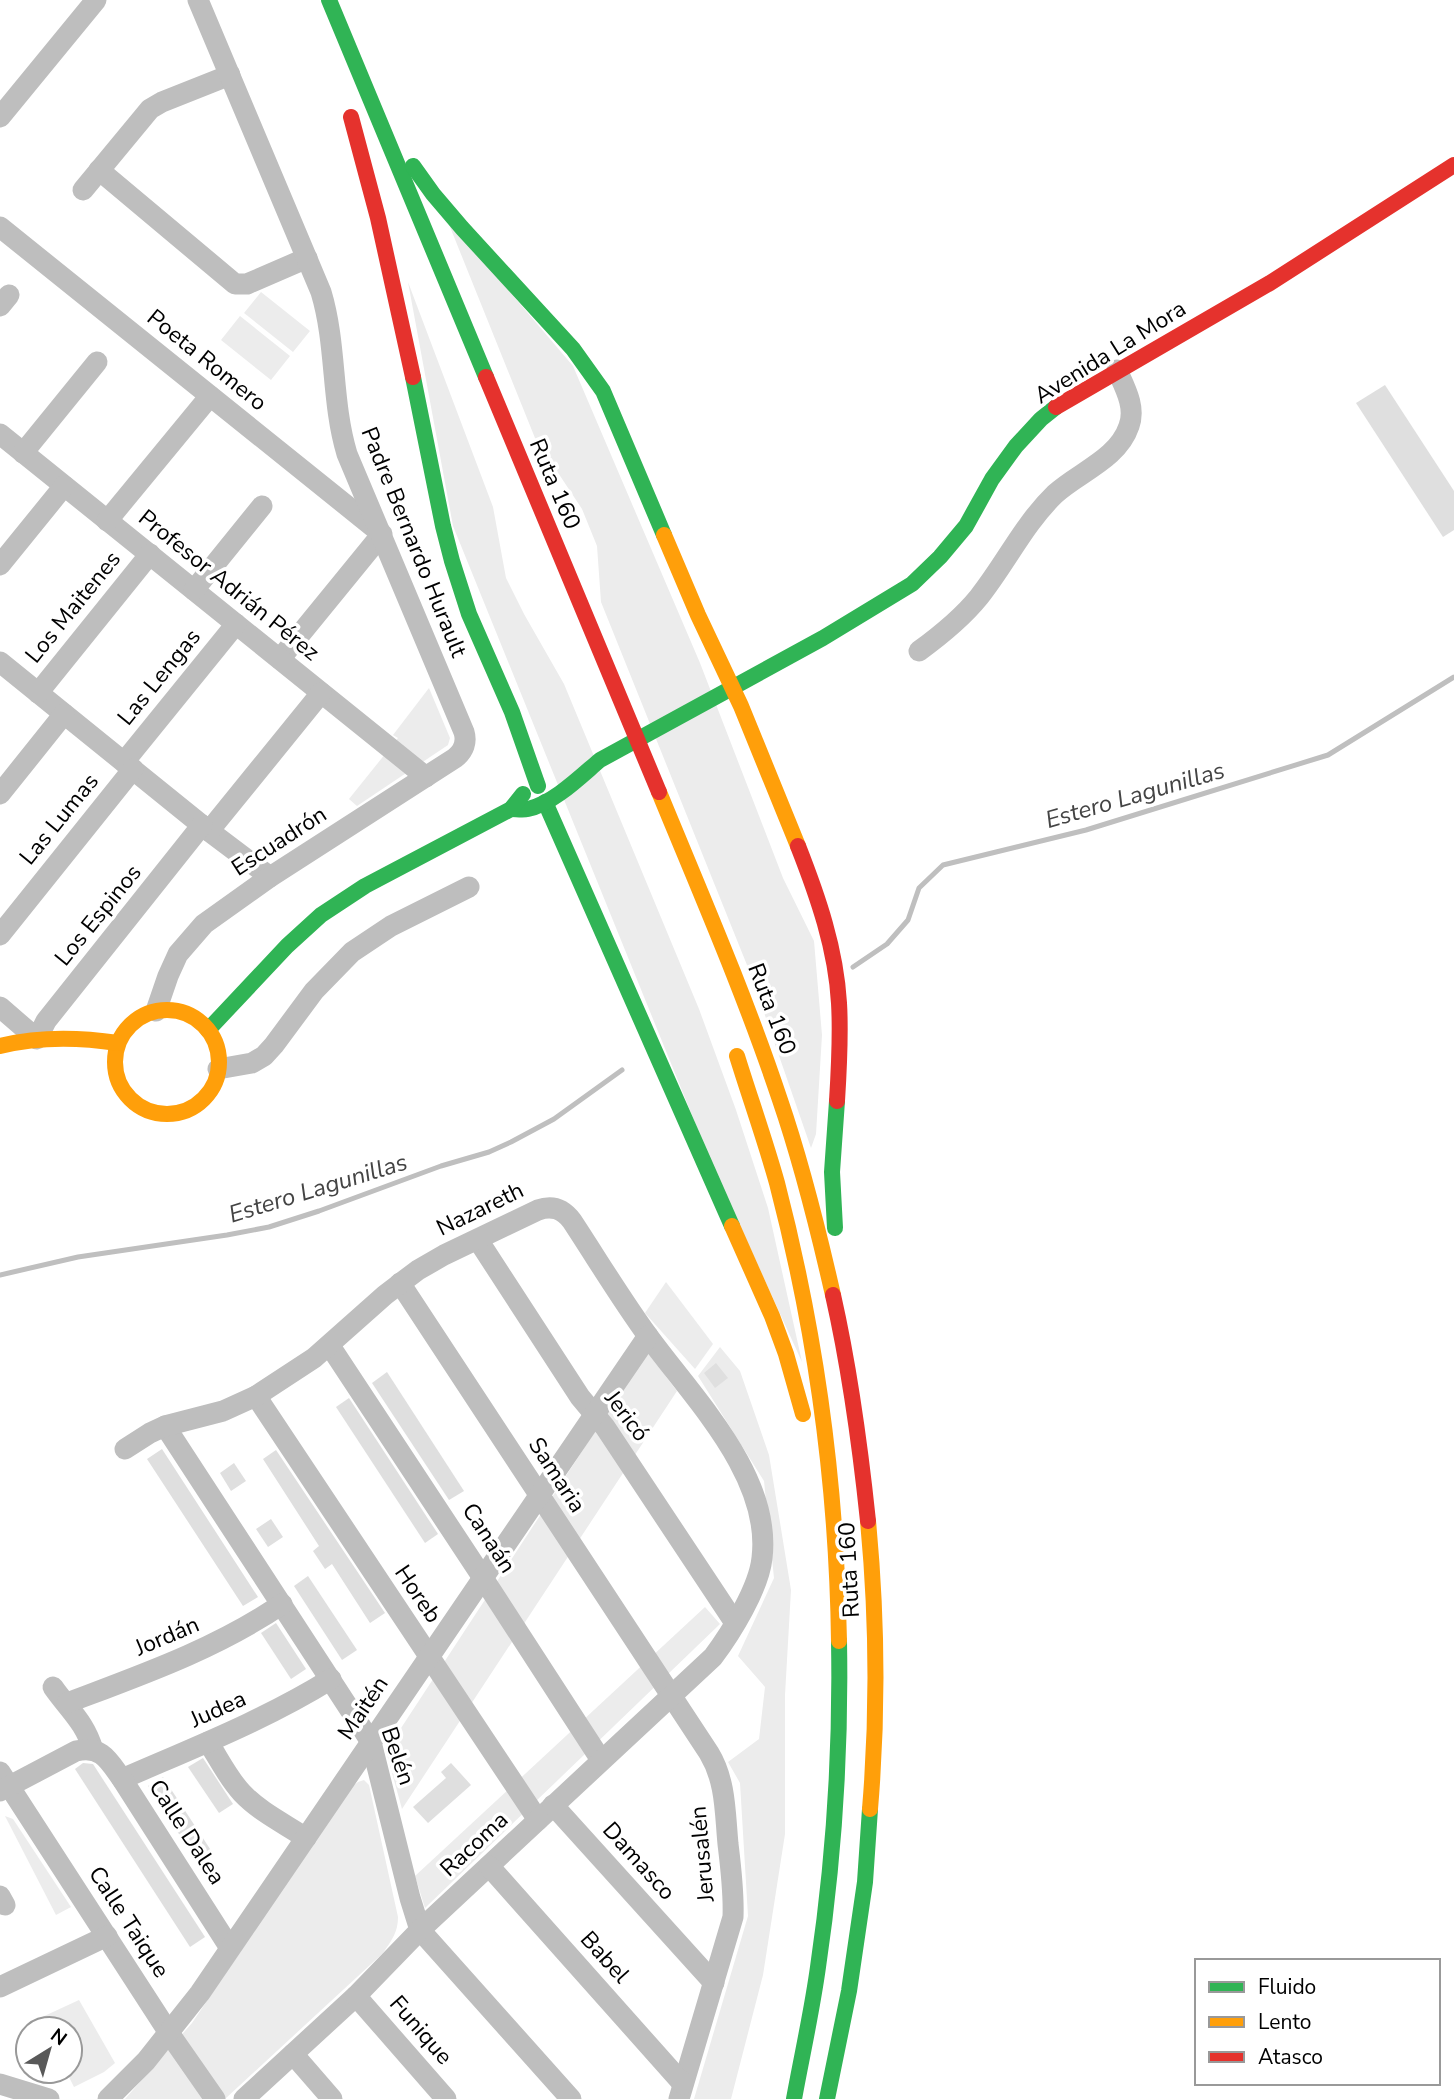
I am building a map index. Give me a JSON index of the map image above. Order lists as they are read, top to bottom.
{
  "streets": {
    "main road": ["Avenida La Mora", "Ruta 160"],
    "street": [
      "Poeta Romero",
      "Padre Bernardo Hurault",
      "Profesor Adrián Pérez",
      "Los Maitenes",
      "Las Lengas",
      "Las Lumas",
      "Escuadrón",
      "Los Espinos",
      "Nazareth",
      "Jericó",
      "Samaria",
      "Canaán",
      "Horeb",
      "Jordán",
      "Maitén",
      "Judea",
      "Belén",
      "Calle Dalea",
      "Racoma",
      "Jerusalén",
      "Damasco",
      "Calle Taique",
      "Babel",
      "Funique"
    ]
  },
  "crossings": [
    ["Poeta Romero", "Padre Bernardo Hurault"],
    ["Poeta Romero", "Los Maitenes"],
    ["Padre Bernardo Hurault", "Escuadrón"],
    ["Profesor Adrián Pérez", "Los Maitenes"],
    ["Profesor Adrián Pérez", "Las Lengas"],
    ["Profesor Adrián Pérez", "Escuadrón"],
    ["Las Lengas", "Las Lumas"],
    ["Nazareth", "Jericó"],
    ["Nazareth", "Samaria"],
    ["Nazareth", "Canaán"],
    ["Nazareth", "Horeb"],
    ["Nazareth", "Maitén"],
    ["Nazareth", "Belén"],
    ["Nazareth", "Racoma"],
    ["Jericó", "Maitén"],
    ["Jericó", "Racoma"],
    ["Samaria", "Maitén"],
    ["Samaria", "Racoma"],
    ["Samaria", "Jerusalén"],
    ["Canaán", "Maitén"],
    ["Canaán", "Racoma"],
    ["Horeb", "Maitén"],
    ["Horeb", "Racoma"],
    ["Horeb", "Damasco"],
    ["Jordán", "Belén"],
    ["Jordán", "Calle Dalea"],
    ["Maitén", "Belén"],
    ["Maitén", "Calle Dalea"],
    ["Maitén", "Calle Taique"],
    ["Judea", "Belén"],
    ["Judea", "Calle Dalea"],
    ["Belén", "Racoma"],
    ["Racoma", "Jerusalén"],
    ["Racoma", "Damasco"],
    ["Racoma", "Babel"],
    ["Racoma", "Funique"],
    ["Jerusalén", "Damasco"],
    ["Jerusalén", "Babel"]
  ],
  "water": ["Estero Lagunillas"],
  "legend": ["Fluido", "Lento", "Atasco"],
  "north": "top right"
}
